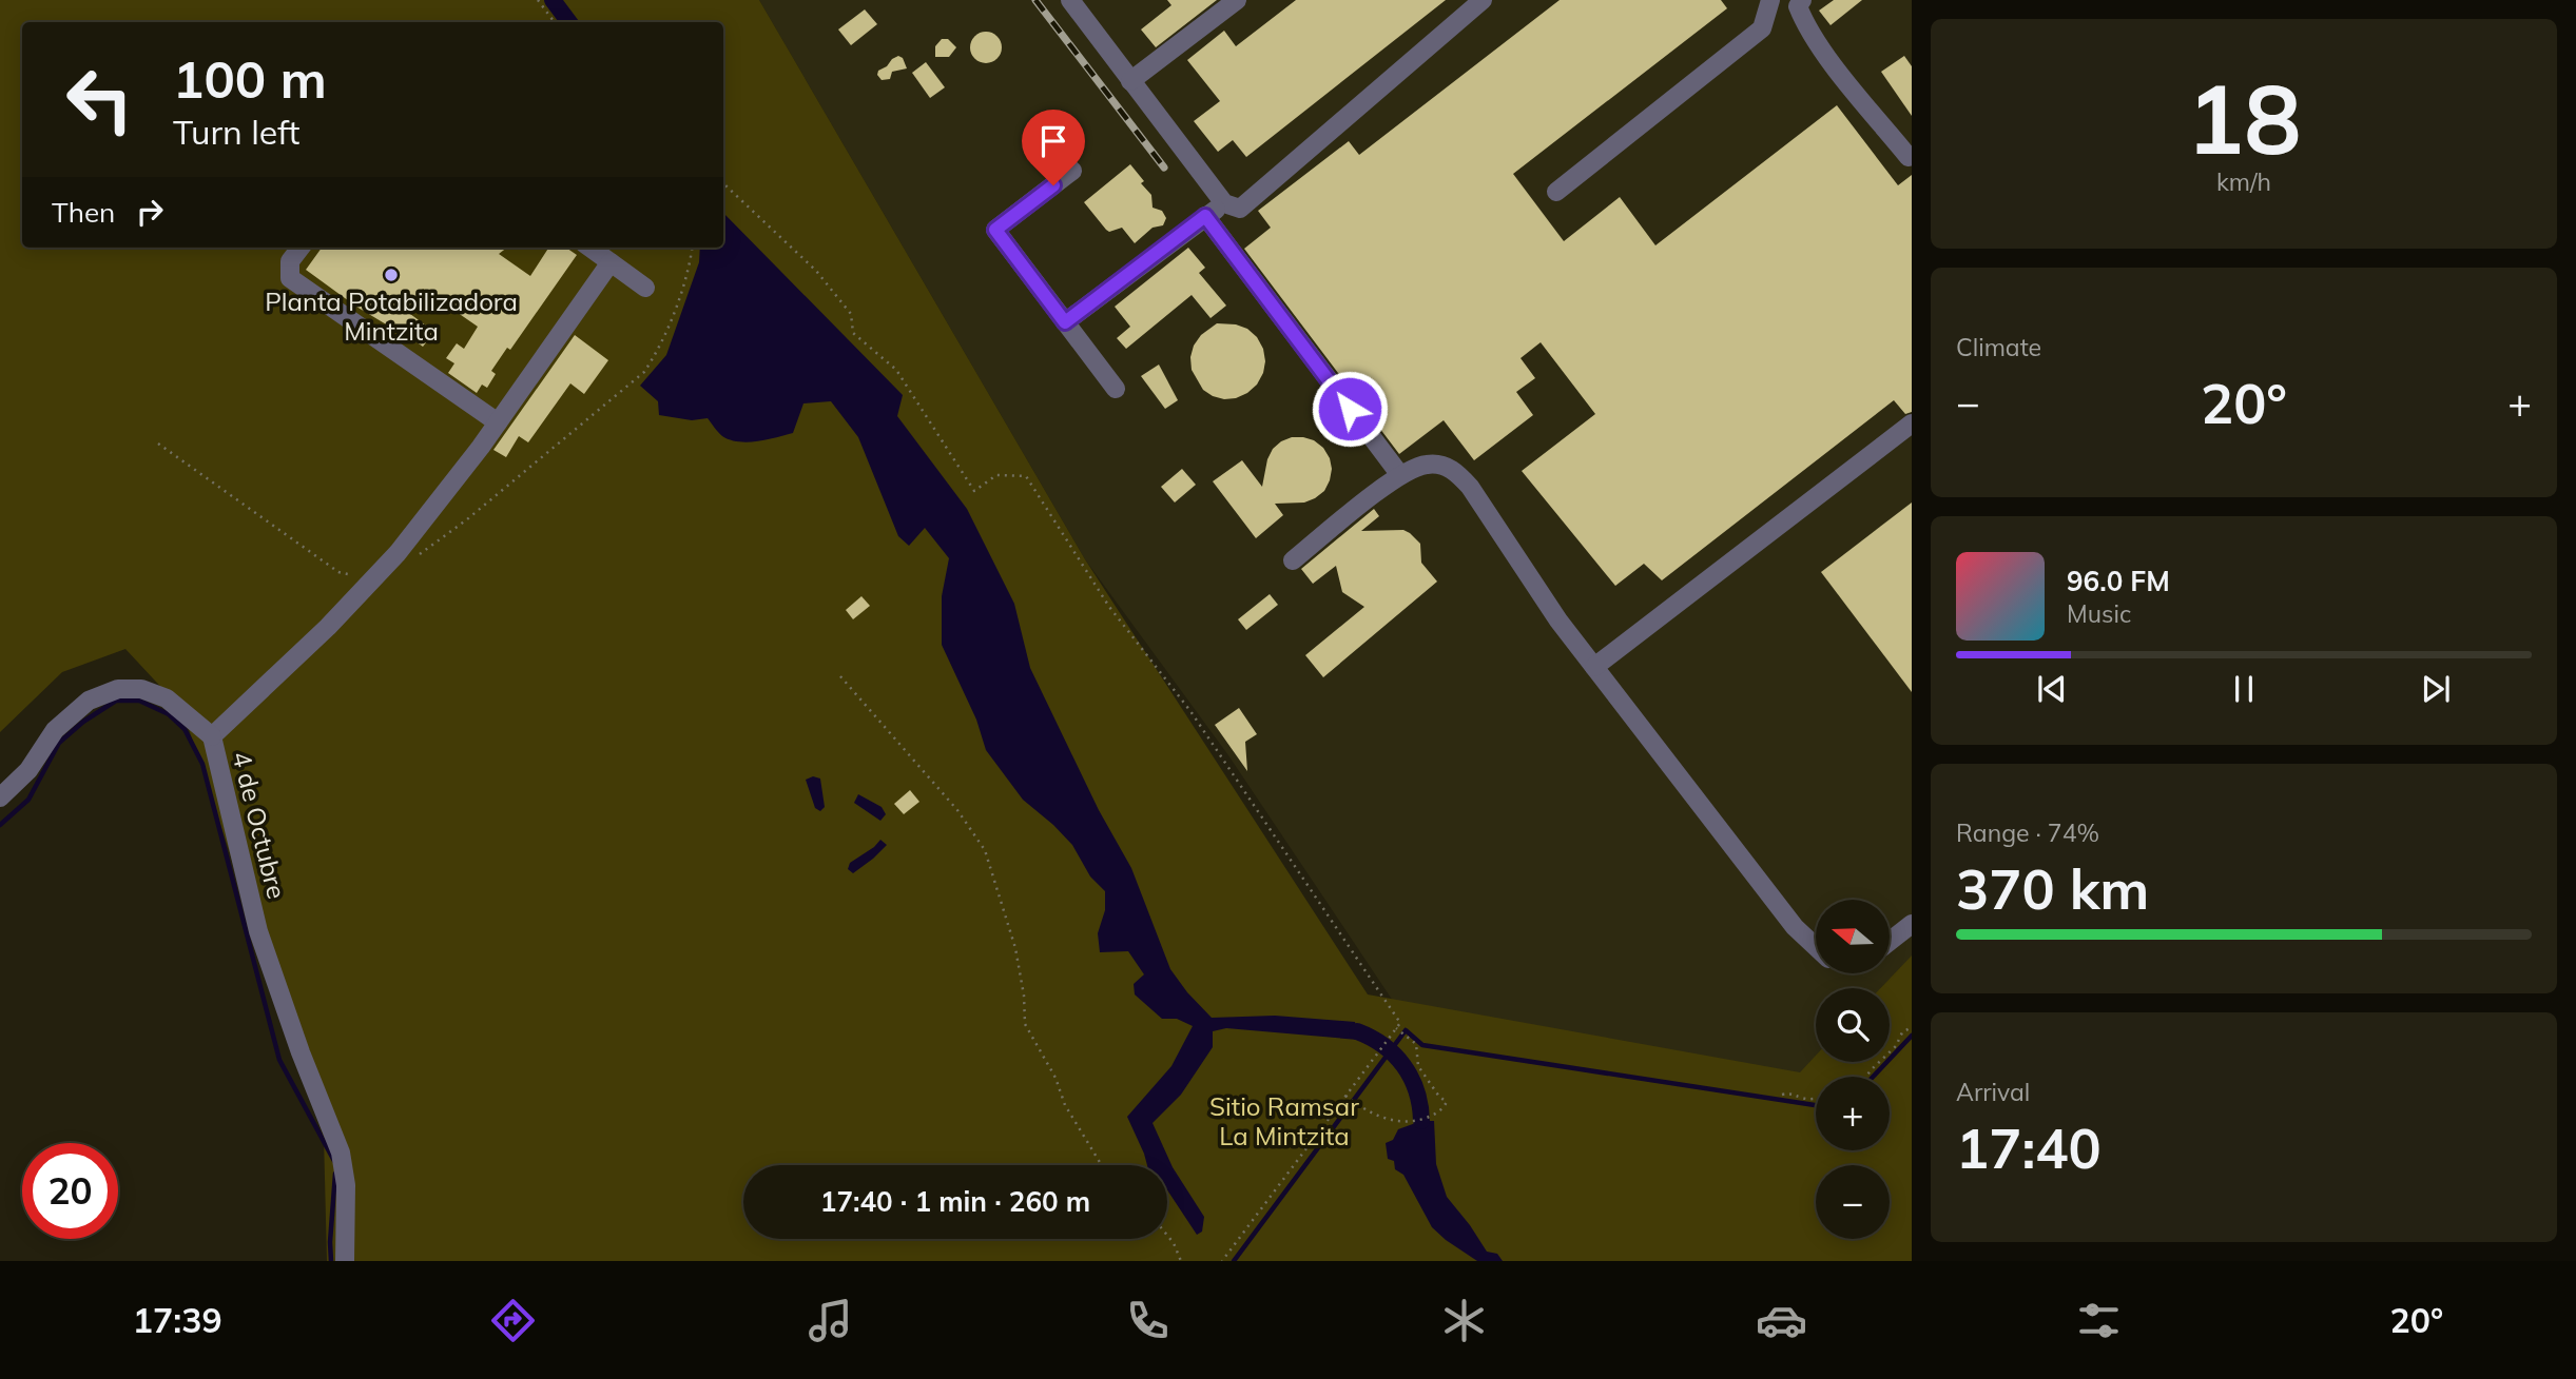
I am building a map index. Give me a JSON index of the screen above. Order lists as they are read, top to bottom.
{
  "streets": {
    "street": ["4 de Octubre"]
  },
  "parks": ["Sitio Ramsar La Mintzita"],
  "places": ["Planta Potabilizadora Mintzita"],
  "north": "left",
  "page": {
    "tile": [
      ["18", "km/h"],
      "Climate",
      ["Range · 74%", "370 km"],
      ["Arrival", "17:40"]
    ],
    "turn": ["100 m", "Turn left"],
    "then": "Then",
    "heat": ["−", "20°", "+"],
    "song": ["96.0 FM", "Music"],
    "map_buttons": ["+", "−"],
    "limit": "20",
    "trip": "17:40 · 1 min · 260 m",
    "tabs": ["17:39", "20°"]
  }
}
